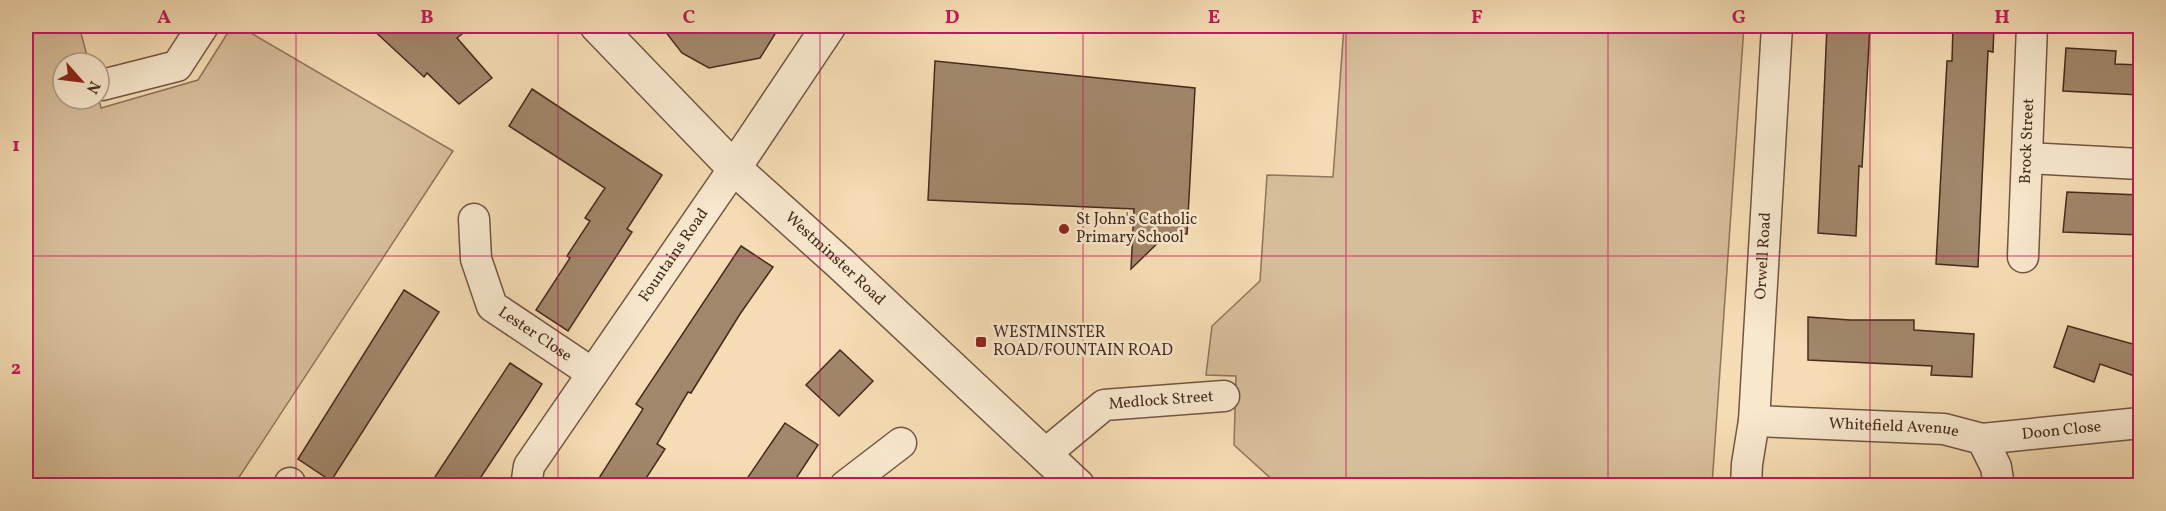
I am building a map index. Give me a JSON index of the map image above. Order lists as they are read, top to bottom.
{
  "streets": {
    "street": [
      "Brock Street",
      "Fountains Road",
      "Orwell Road",
      "Westminster Road",
      "Lester Close",
      "Medlock Street",
      "Whitefield Avenue",
      "Doon Close"
    ]
  },
  "crossings": [
    ["Fountains Road", "Westminster Road"],
    ["Fountains Road", "Lester Close"],
    ["Orwell Road", "Whitefield Avenue"],
    ["Westminster Road", "Medlock Street"],
    ["Whitefield Avenue", "Doon Close"]
  ],
  "places": {
    "other": ["St John's Catholic Primary School"],
    "transit": ["WESTMINSTER ROAD/FOUNTAIN ROAD"]
  },
  "north": "bottom right",
  "grid": {
    "columns": [
      "A",
      "B",
      "C",
      "D",
      "E",
      "F",
      "G",
      "H"
    ],
    "rows": ["1", "2"]
  }
}
